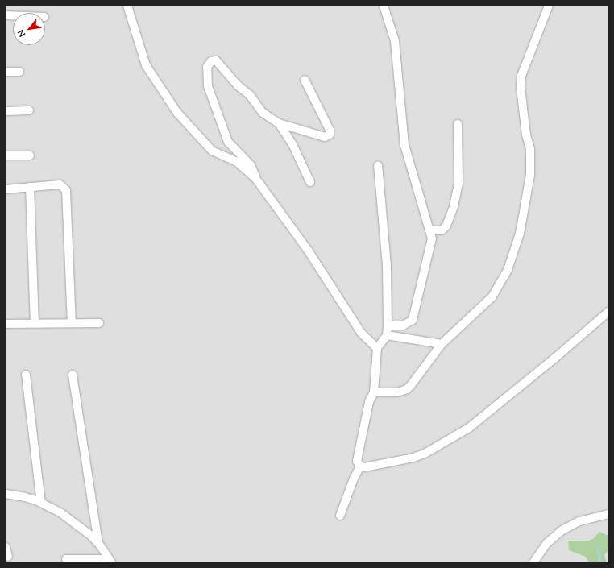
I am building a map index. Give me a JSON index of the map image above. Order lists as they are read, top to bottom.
{
  "north": "bottom left"
}
